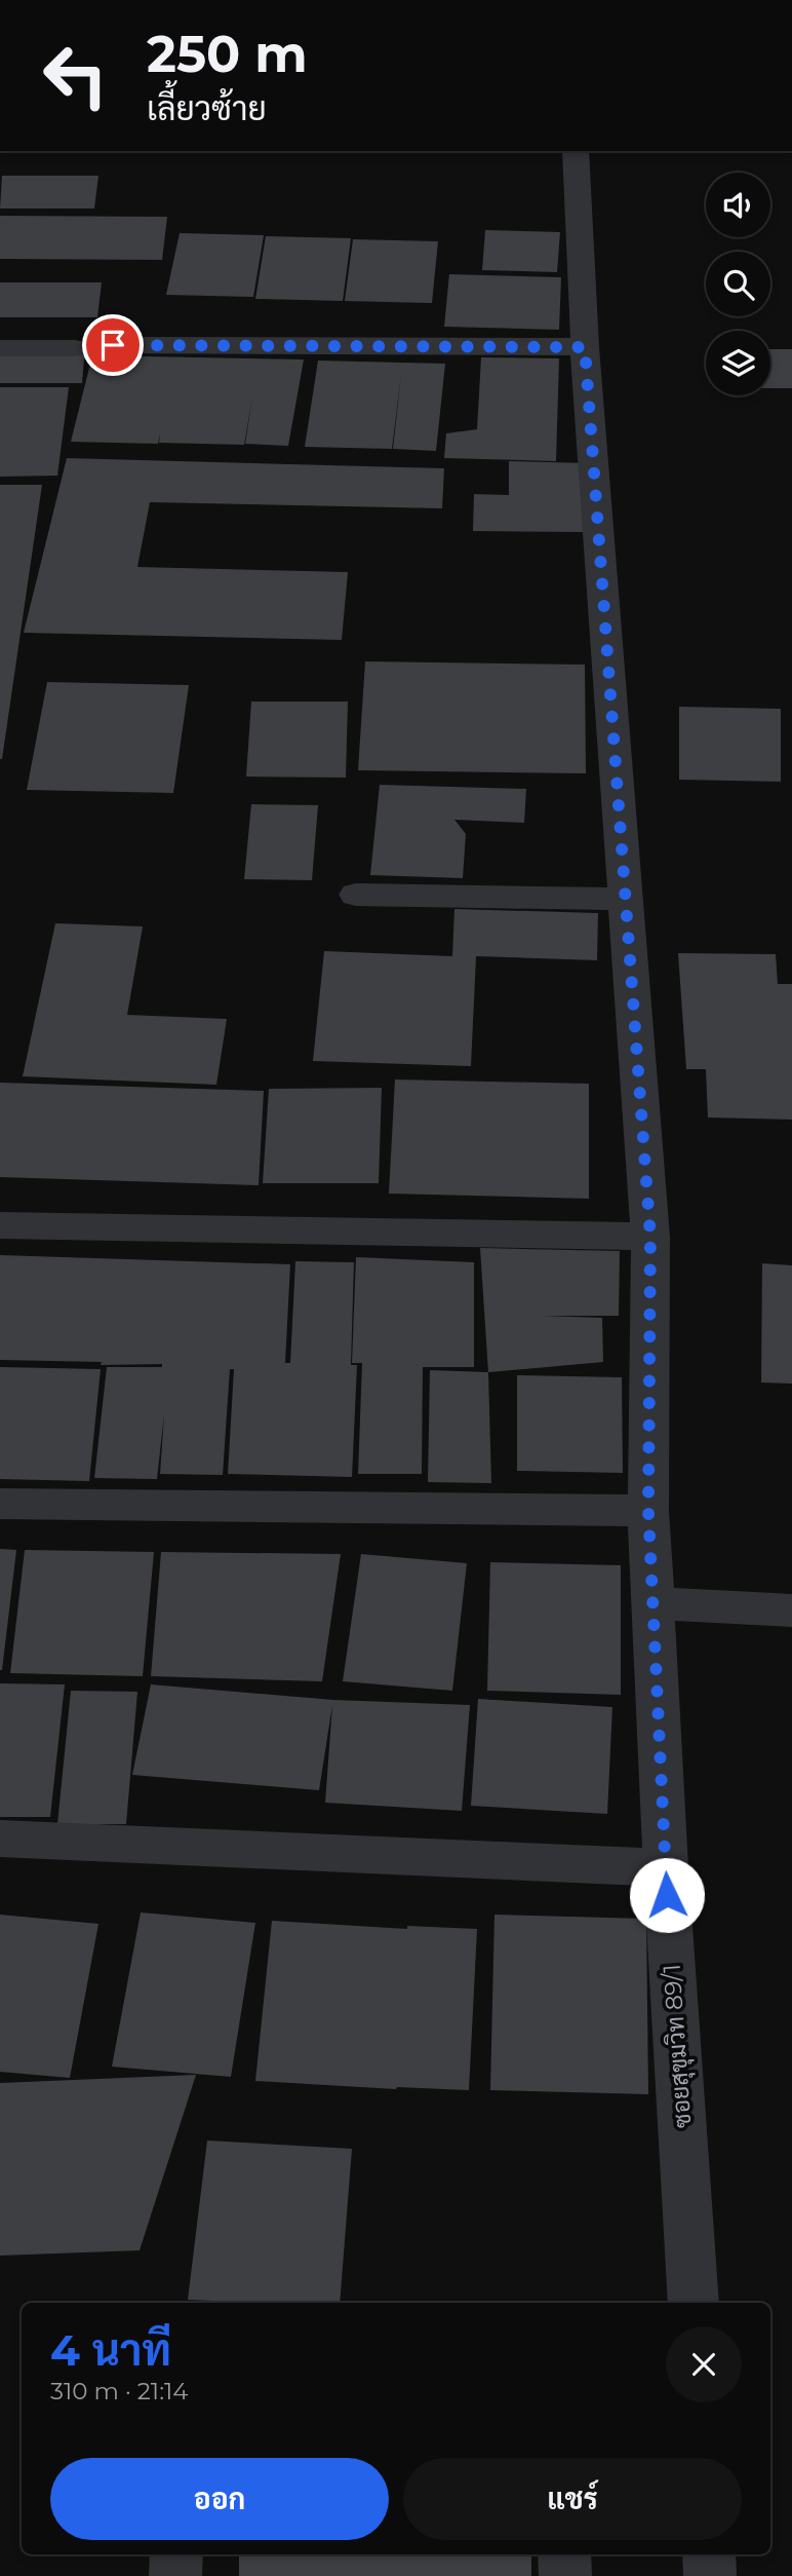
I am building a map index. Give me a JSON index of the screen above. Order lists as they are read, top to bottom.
{
  "streets": {
    "street": ["ซอยสุขุมวิท 89/1"]
  },
  "page": {
    "turn": ["250 m", "เลี้ยวซ้าย"],
    "heading": ["4 นาที", "310 m · 21:14"],
    "buttons": ["ออก", "แชร์"]
  }
}
